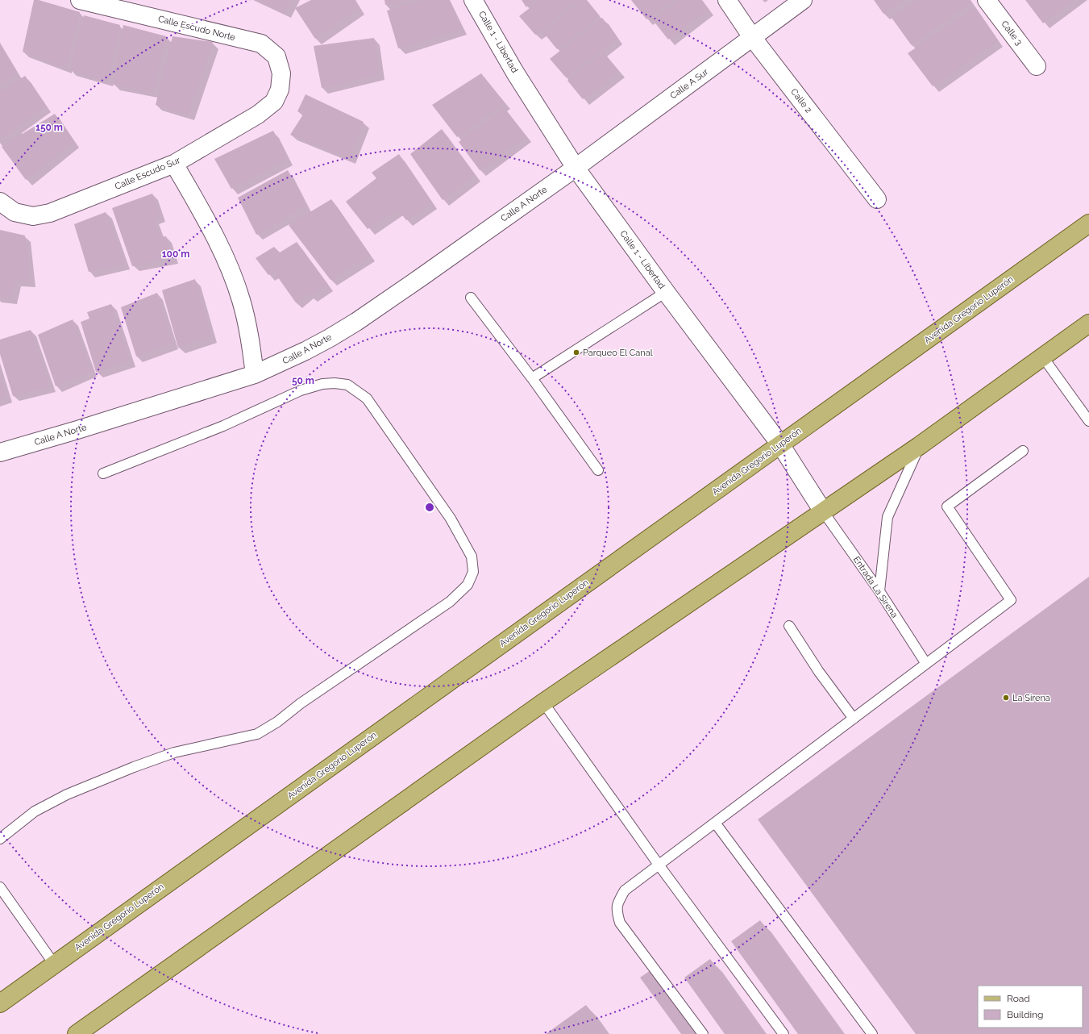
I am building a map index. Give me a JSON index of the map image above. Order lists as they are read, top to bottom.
{
  "streets": {
    "main road": ["Avenida Gregorio Luperón"],
    "street": [
      "Calle Escudo Norte",
      "Calle 3",
      "Calle 1 - Libertad",
      "Calle A Sur",
      "Calle 2",
      "Calle Escudo Sur",
      "Calle A Norte"
    ],
    "lane": ["Entrada La Sirena"]
  },
  "crossings": [
    ["Calle Escudo Norte", "Calle Escudo Sur"],
    ["Calle 1 - Libertad", "Calle A Sur"],
    ["Calle 1 - Libertad", "Calle A Norte"],
    ["Calle 1 - Libertad", "Avenida Gregorio Luperón"],
    ["Calle 1 - Libertad", "Entrada La Sirena"],
    ["Calle A Sur", "Calle 2"],
    ["Calle A Sur", "Calle A Norte"]
  ],
  "places": ["Parqueo El Canal", "La Sirena"],
  "legend": ["Road", "Building"],
  "rings": ["150 m", "100 m", "50 m"]
}
